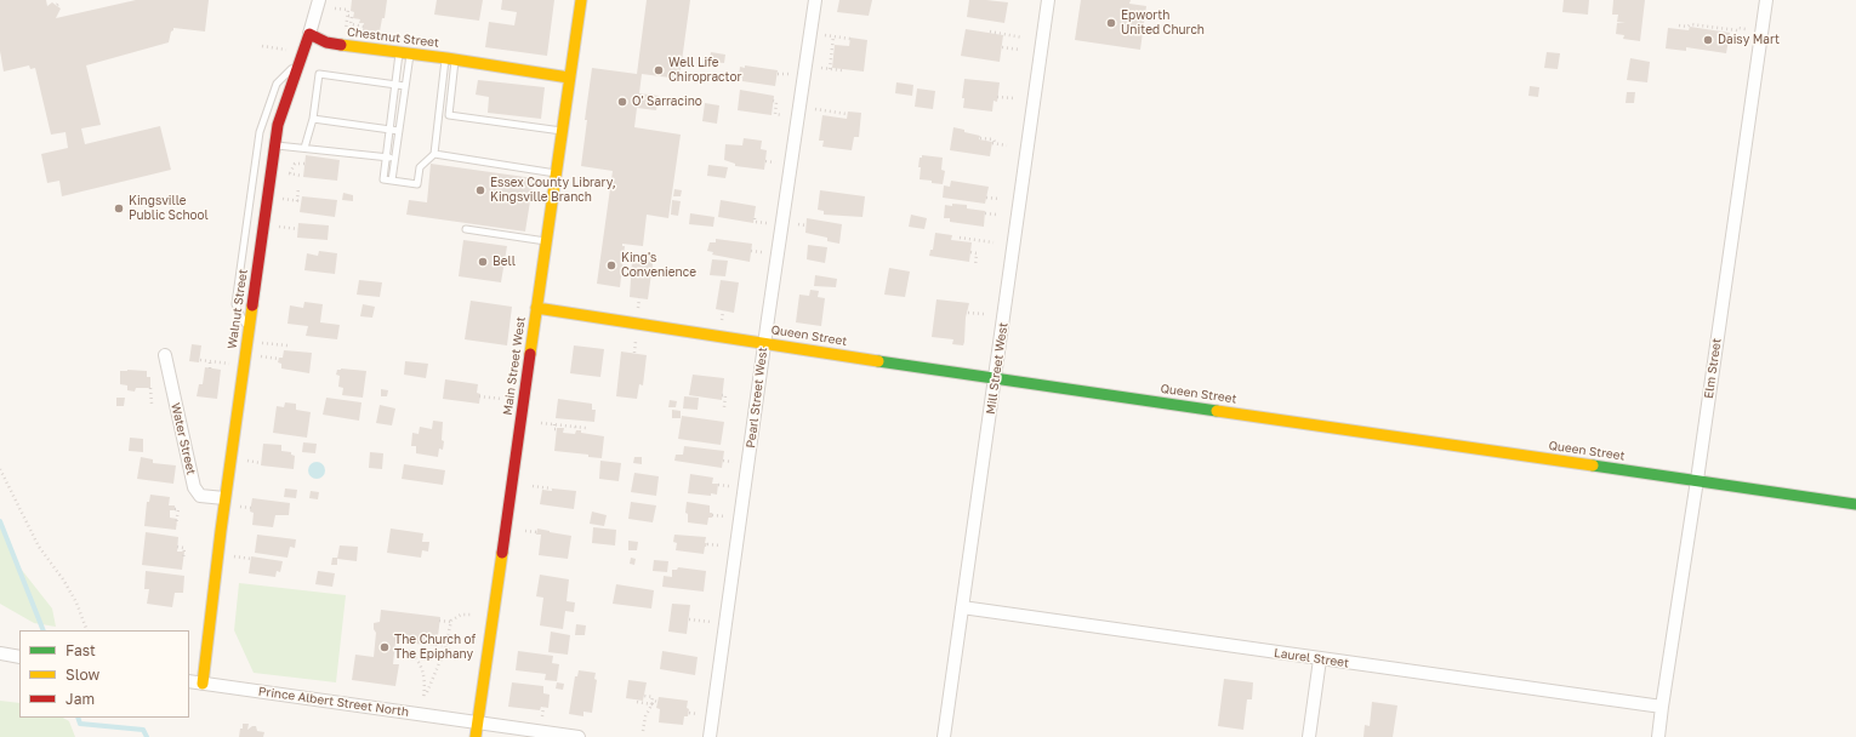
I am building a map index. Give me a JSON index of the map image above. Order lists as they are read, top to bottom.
{
  "streets": {
    "street": [
      "Chestnut Street",
      "Walnut Street",
      "Queen Street",
      "Main Street West",
      "Mill Street West",
      "Elm Street",
      "Pearl Street West",
      "Water Street",
      "Laurel Street",
      "Prince Albert Street North"
    ]
  },
  "crossings": [
    ["Chestnut Street", "Main Street West"],
    ["Walnut Street", "Water Street"],
    ["Walnut Street", "Prince Albert Street North"],
    ["Queen Street", "Main Street West"],
    ["Queen Street", "Mill Street West"],
    ["Queen Street", "Elm Street"],
    ["Queen Street", "Pearl Street West"],
    ["Main Street West", "Prince Albert Street North"],
    ["Mill Street West", "Laurel Street"],
    ["Elm Street", "Laurel Street"]
  ],
  "places": [
    "Epworth United Church",
    "Daisy Mart",
    "Well Life Chiropractor",
    "O' Sarracino",
    "Essex County Library, Kingsville Branch",
    "Kingsville Public School",
    "Bell",
    "King's Convenience",
    "The Church of The Epiphany"
  ],
  "legend": ["Fast", "Slow", "Jam"]
}
